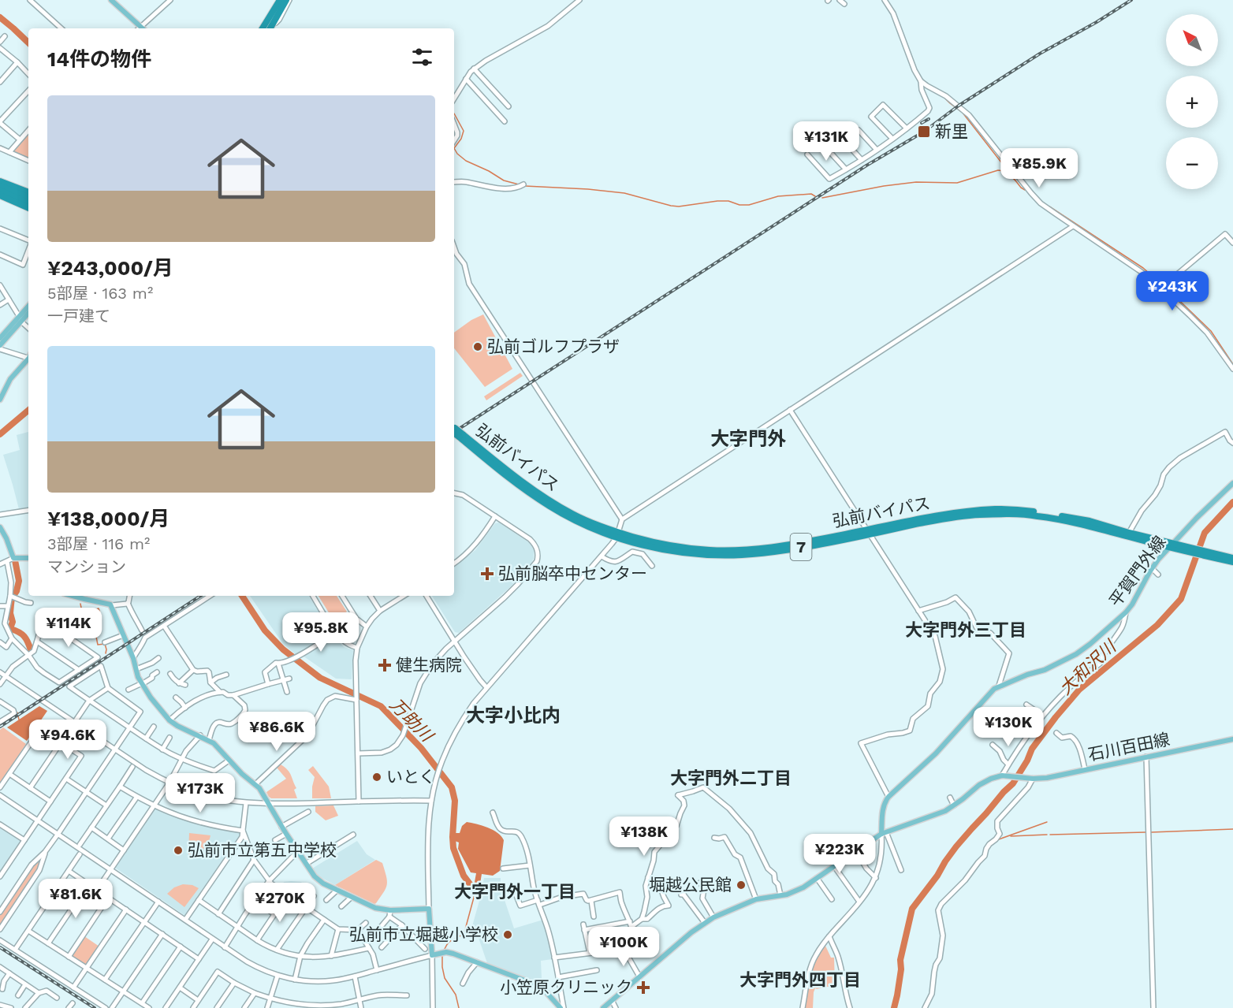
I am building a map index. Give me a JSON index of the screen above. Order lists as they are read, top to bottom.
{
  "streets": {
    "highway": ["弘前バイパス", "7"],
    "main road": ["平賀門外線", "石川百田線"]
  },
  "crossings": [
    ["弘前バイパス", "平賀門外線"]
  ],
  "districts": [
    "大字門外",
    "大字門外三丁目",
    "大字小比内",
    "大字門外二丁目",
    "大字門外一丁目",
    "大字門外四丁目"
  ],
  "water": ["大和沢川", "万助川"],
  "places": {
    "transit": ["新里"],
    "other": [
      "弘前ゴルフプラザ",
      "いとく",
      "弘前市立第五中学校",
      "堀越公民館",
      "弘前市立堀越小学校"
    ],
    "health": ["弘前脳卒中センター", "健生病院", "小笠原クリニック"]
  },
  "north": "top left",
  "page": {
    "map_buttons": ["+", "−"],
    "heading": "14件の物件",
    "list": [
      {
        "name": "¥243,000/月",
        "note": "5部屋 · 163 m² · 一戸建て"
      },
      {
        "name": "¥138,000/月",
        "note": "3部屋 · 116 m² · マンション"
      }
    ],
    "price": [
      "¥131K",
      "¥85.9K",
      "¥243K",
      "¥114K",
      "¥95.8K",
      "¥130K",
      "¥86.6K",
      "¥94.6K",
      "¥173K",
      "¥138K",
      "¥223K",
      "¥81.6K",
      "¥270K",
      "¥100K"
    ]
  }
}
